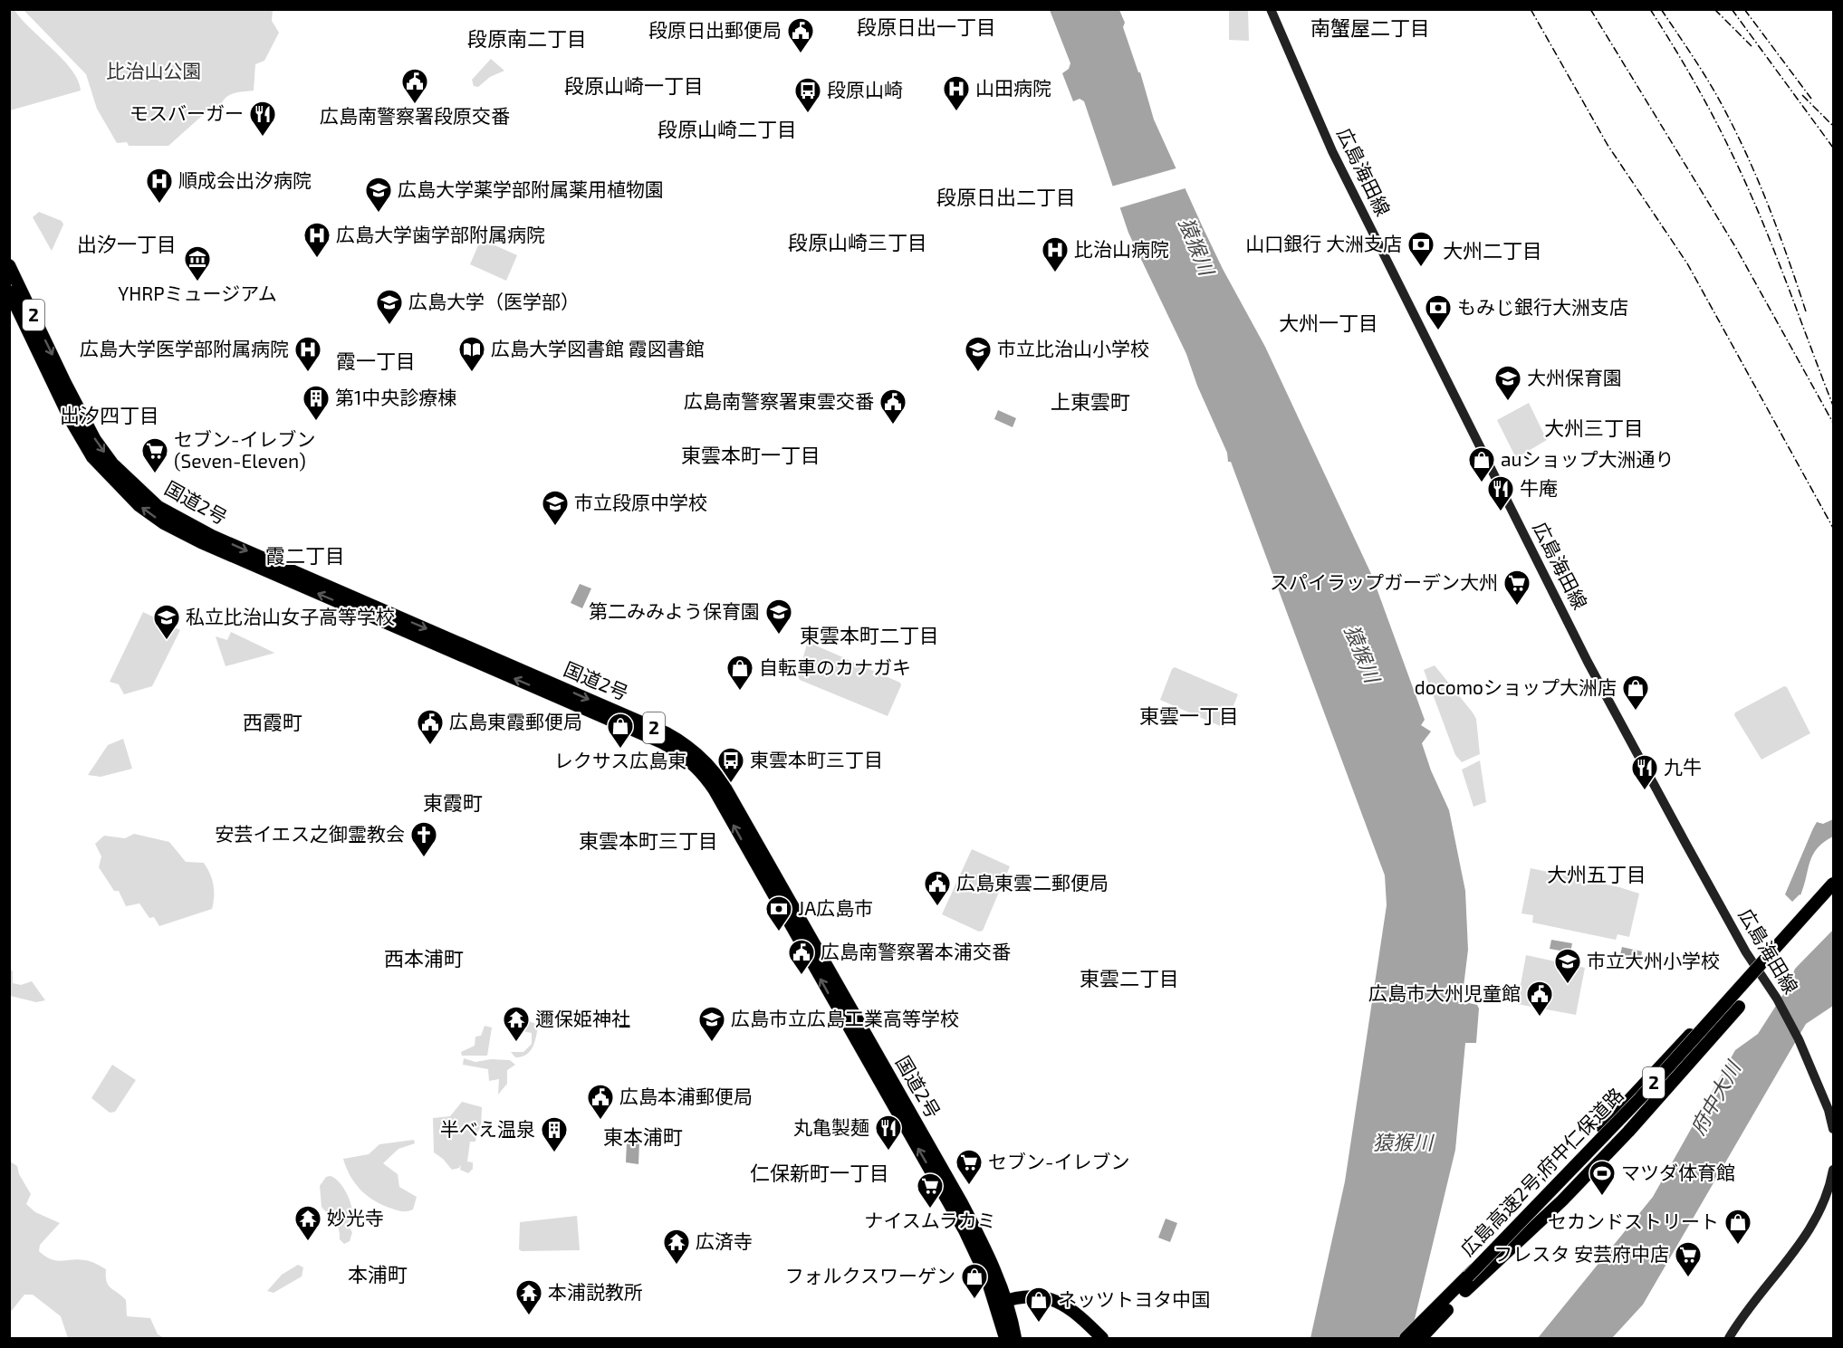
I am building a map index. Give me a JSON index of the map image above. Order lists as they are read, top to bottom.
{
  "streets": {
    "highway": ["2", "国道2号", "広島高速2号;府中仁保道路"],
    "main road": ["広島海田線"]
  },
  "districts": [
    "段原日出一丁目",
    "南蟹屋二丁目",
    "段原南二丁目",
    "段原山崎一丁目",
    "段原山崎二丁目",
    "段原日出二丁目",
    "段原山崎三丁目",
    "出汐一丁目",
    "大州二丁目",
    "大州一丁目",
    "霞一丁目",
    "上東雲町",
    "出汐四丁目",
    "大州三丁目",
    "東雲本町一丁目",
    "霞二丁目",
    "東雲本町二丁目",
    "東雲一丁目",
    "西霞町",
    "東霞町",
    "東雲本町三丁目",
    "大州五丁目",
    "西本浦町",
    "東雲二丁目",
    "東本浦町",
    "仁保新町一丁目",
    "本浦町"
  ],
  "water": ["猿猴川", "府中大川"],
  "parks": ["比治山公園"],
  "places": {
    "public building": [
      "段原日出郵便局",
      "広島南警察署段原交番",
      "広島南警察署東雲交番",
      "広島東霞郵便局",
      "広島東雲二郵便局",
      "広島南警察署本浦交番",
      "広島市大州児童館",
      "広島本浦郵便局"
    ],
    "hospital": [
      "山田病院",
      "順成会出汐病院",
      "広島大学歯学部附属病院",
      "比治山病院",
      "広島大学医学部附属病院"
    ],
    "bus stop": ["段原山崎", "東雲本町三丁目"],
    "restaurant": [
      "モスバーガー",
      "牛庵",
      "九牛",
      "丸亀製麺"
    ],
    "school or university": [
      "広島大学薬学部附属薬用植物園",
      "広島大学（医学部）",
      "市立比治山小学校",
      "大州保育園",
      "市立段原中学校",
      "第二みみよう保育園",
      "私立比治山女子高等学校",
      "市立大州小学校",
      "広島市立広島工業高等学校"
    ],
    "bank": ["山口銀行 大洲支店", "もみじ銀行大洲支店", "JA広島市"],
    "museum": ["YHRPミュージアム"],
    "library": ["広島大学図書館 霞図書館"],
    "building": ["第1中央診療棟", "半べえ温泉"],
    "supermarket": [
      "セブン-イレブン (Seven-Eleven)",
      "スパイラップガーデン大州",
      "セブン-イレブン",
      "ナイスムラカミ",
      "フレスタ 安芸府中店"
    ],
    "shop": [
      "auショップ大洲通り",
      "自転車のカナガキ",
      "docomoショップ大洲店",
      "レクサス広島東",
      "セカンドストリート",
      "フォルクスワーゲン",
      "ネッツトヨタ中国"
    ],
    "church": ["安芸イエス之御霊教会"],
    "temple": [
      "邇保姫神社",
      "妙光寺",
      "広済寺",
      "本浦説教所"
    ],
    "sports": ["マツダ体育館"]
  }
}
